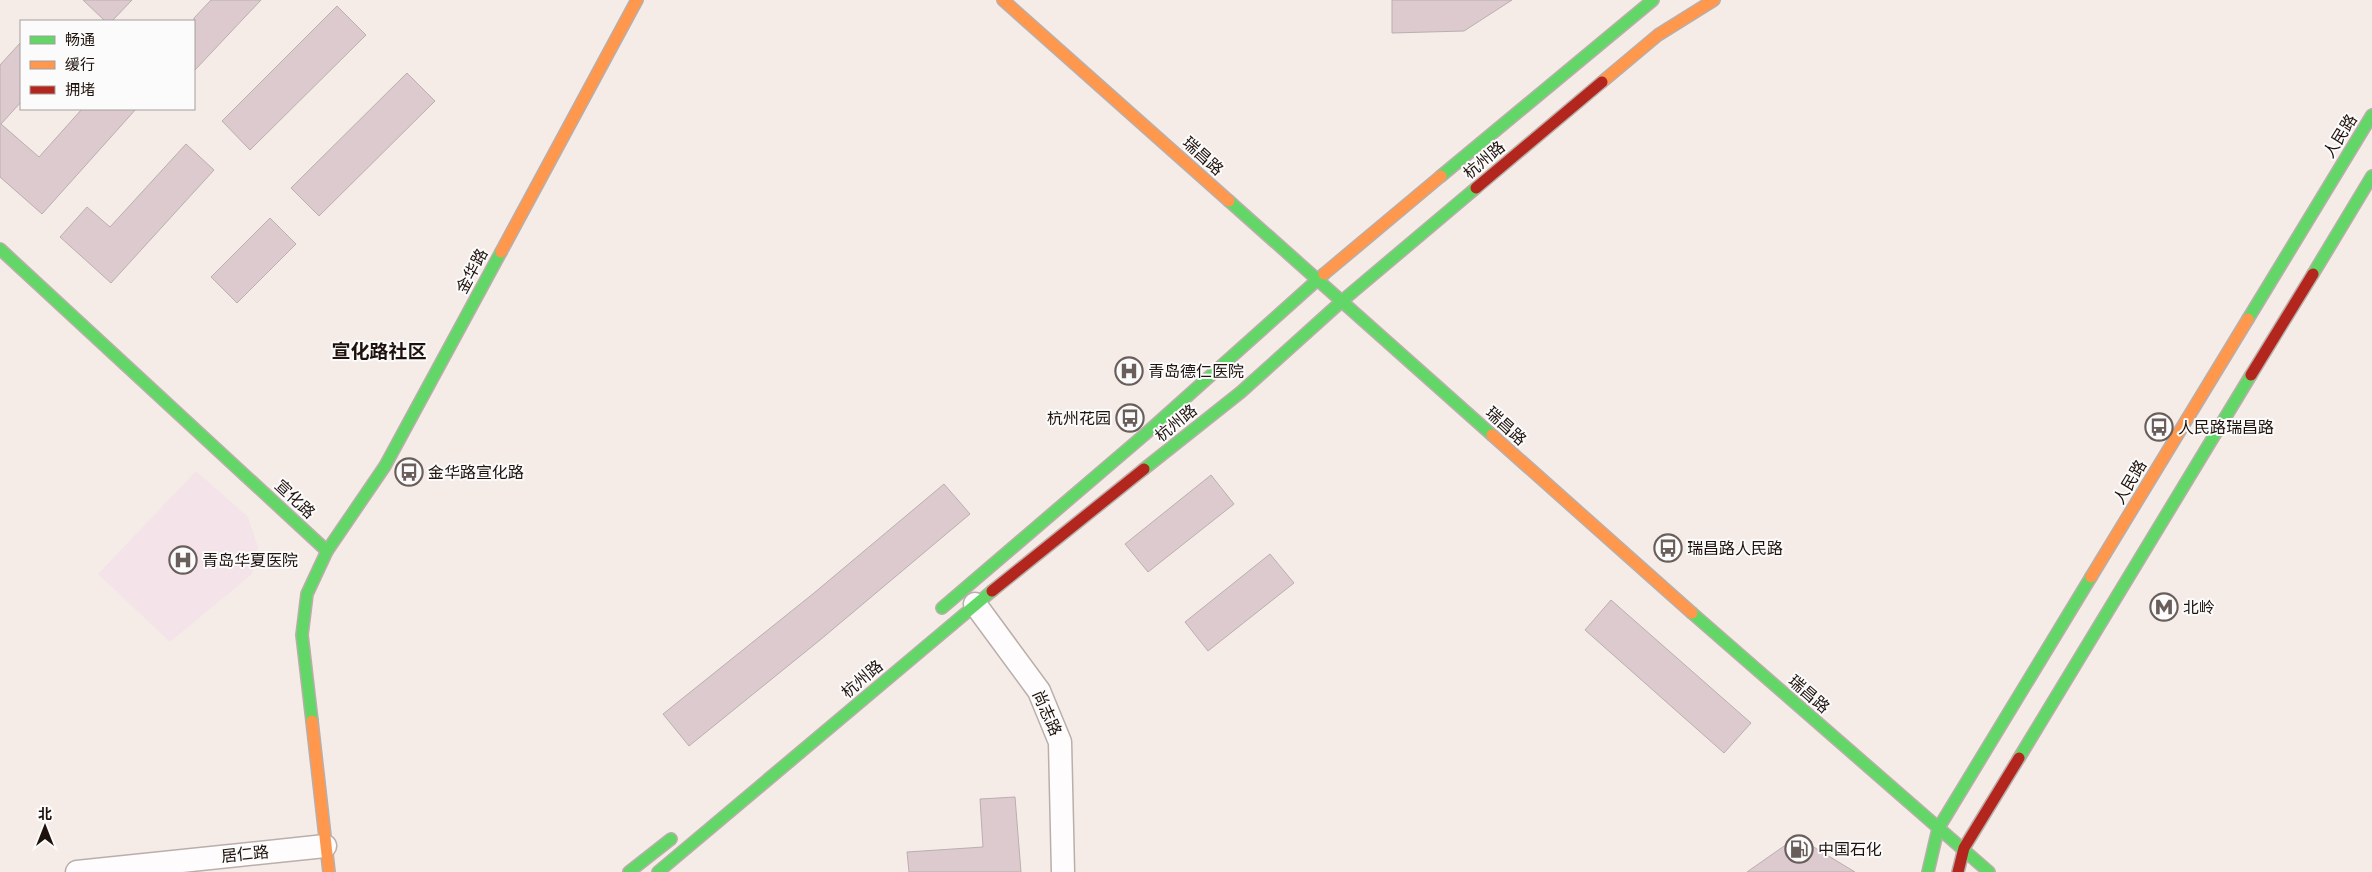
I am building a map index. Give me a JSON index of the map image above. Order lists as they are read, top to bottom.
{
  "streets": {
    "main road": [
      "人民路",
      "瑞昌路",
      "杭州路",
      "金华路",
      "宣化路"
    ],
    "street": ["尚志路", "居仁路"]
  },
  "crossings": [
    ["人民路", "瑞昌路"],
    ["瑞昌路", "杭州路"],
    ["杭州路", "尚志路"],
    ["金华路", "宣化路"]
  ],
  "districts": ["宣化路社区"],
  "places": {
    "hospital": ["青岛德仁医院", "青岛华夏医院"],
    "bus stop": [
      "杭州花园",
      "人民路瑞昌路",
      "金华路宣化路",
      "瑞昌路人民路"
    ],
    "metro station": ["北岭"],
    "fuel station": ["中国石化"]
  },
  "legend": ["畅通", "缓行", "拥堵"],
  "north": "top"
}
